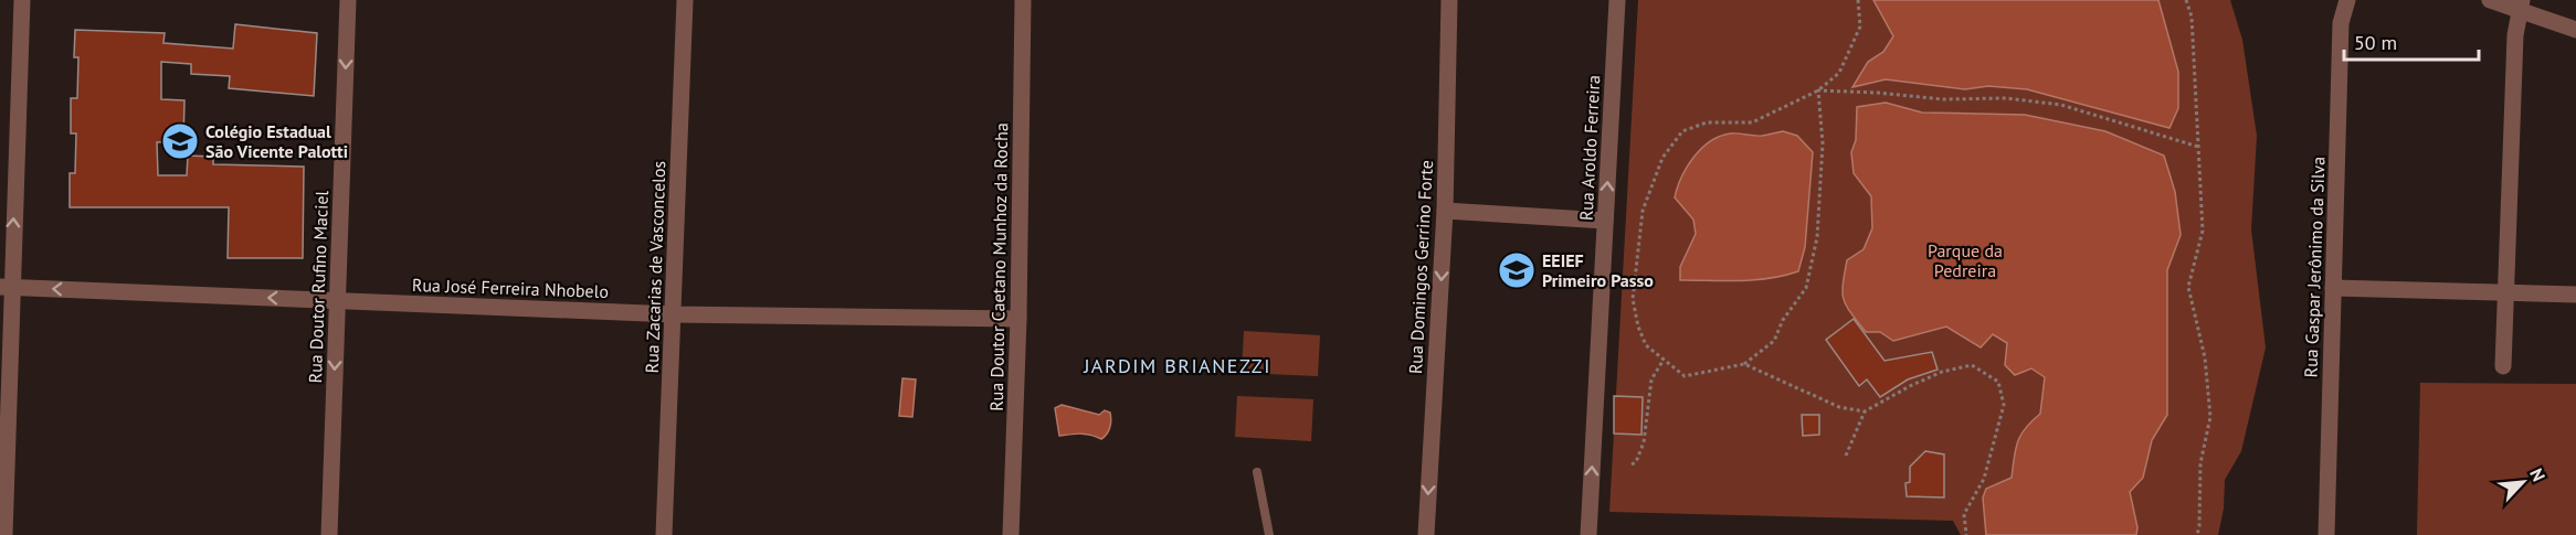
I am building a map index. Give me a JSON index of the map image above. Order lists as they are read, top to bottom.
{
  "streets": {
    "street": [
      "Rua Aroldo Ferreira",
      "Rua Zacarias de Vasconcelos",
      "Rua Doutor Caetano Munhoz da Rocha",
      "Rua Domingos Gerrino Forte",
      "Rua Gaspar Jerônimo da Silva",
      "Rua Doutor Rufino Maciel",
      "Rua José Ferreira Nhobelo"
    ]
  },
  "crossings": [
    ["Rua Zacarias de Vasconcelos", "Rua José Ferreira Nhobelo"],
    ["Rua Doutor Caetano Munhoz da Rocha", "Rua José Ferreira Nhobelo"],
    ["Rua Doutor Rufino Maciel", "Rua José Ferreira Nhobelo"]
  ],
  "one_way": ["Rua Aroldo Ferreira", "Rua Domingos Gerrino Forte", "Rua Doutor Rufino Maciel"],
  "districts": ["JARDIM BRIANEZZI"],
  "parks": ["Parque da Pedreira"],
  "places": {
    "school or university": ["Colégio Estadual São Vicente Palotti", "EEIEF Primeiro Passo"]
  },
  "scale_bar": "50 m",
  "north": "top right"
}
